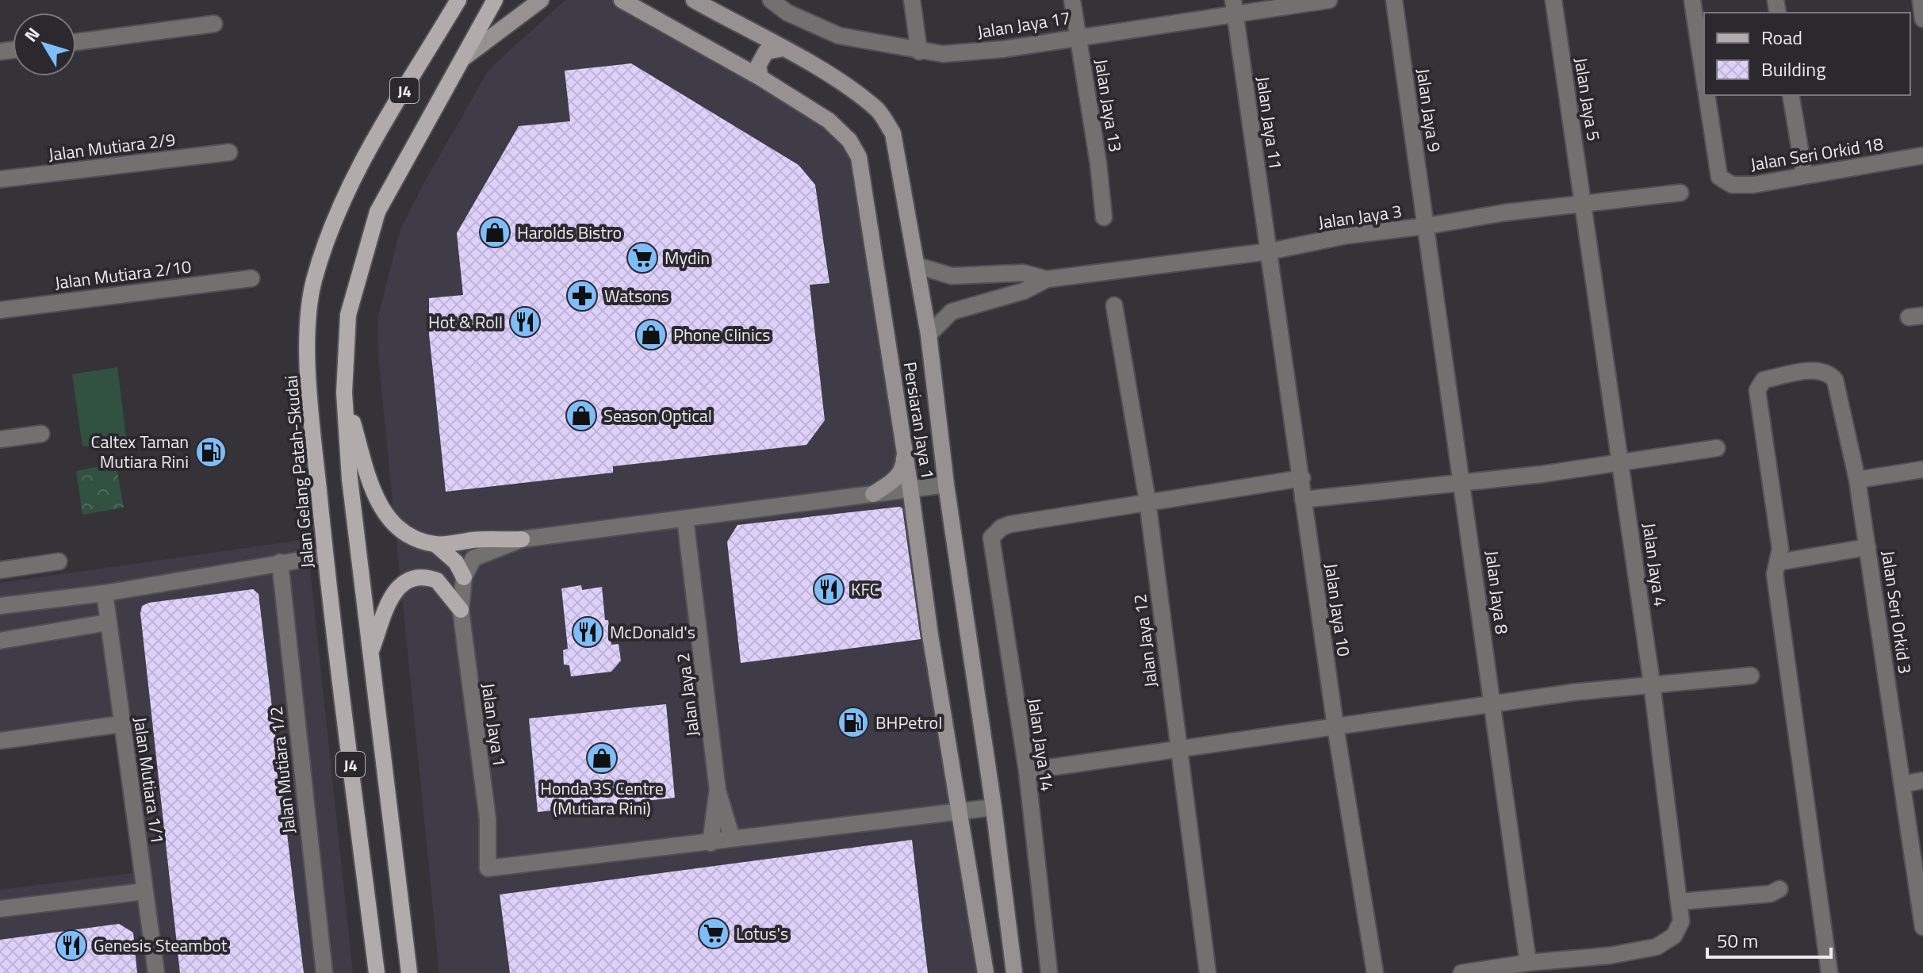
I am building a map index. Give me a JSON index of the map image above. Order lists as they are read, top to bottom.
{
  "streets": {
    "main road": ["J4", "Persiaran Jaya 1", "Jalan Gelang Patah-Skudai"],
    "street": [
      "Jalan Jaya 17",
      "Jalan Jaya 5",
      "Jalan Jaya 13",
      "Jalan Jaya 9",
      "Jalan Jaya 11",
      "Jalan Mutiara 2/9",
      "Jalan Seri Orkid 18",
      "Jalan Jaya 3",
      "Jalan Mutiara 2/10",
      "Jalan Jaya 4",
      "Jalan Jaya 8",
      "Jalan Jaya 10",
      "Jalan Seri Orkid 3",
      "Jalan Jaya 12",
      "Jalan Jaya 2",
      "Jalan Jaya 1",
      "Jalan Jaya 14",
      "Jalan Mutiara 1/2",
      "Jalan Mutiara 1/1"
    ]
  },
  "crossings": [
    ["Jalan Jaya 17", "Jalan Jaya 13"],
    ["Jalan Jaya 17", "Jalan Jaya 11"],
    ["Jalan Jaya 5", "Jalan Jaya 3"],
    ["Jalan Jaya 5", "Jalan Jaya 4"],
    ["Jalan Jaya 9", "Jalan Jaya 3"],
    ["Jalan Jaya 9", "Jalan Jaya 8"],
    ["Jalan Jaya 11", "Jalan Jaya 3"],
    ["Jalan Jaya 11", "Jalan Jaya 10"],
    ["Jalan Jaya 3", "Jalan Jaya 4"],
    ["Jalan Jaya 3", "Jalan Jaya 8"],
    ["Jalan Jaya 3", "Jalan Jaya 10"],
    ["Persiaran Jaya 1", "Jalan Jaya 1"],
    ["Jalan Jaya 4", "Jalan Jaya 8"],
    ["Jalan Jaya 12", "Jalan Jaya 14"],
    ["Jalan Jaya 2", "Jalan Jaya 1"]
  ],
  "places": {
    "shop": [
      "Harolds Bistro",
      "Phone Clinics",
      "Season Optical",
      "Honda 3S Centre (Mutiara Rini)"
    ],
    "supermarket": ["Mydin", "Lotus's"],
    "pharmacy": ["Watsons"],
    "restaurant": [
      "Hot & Roll",
      "KFC",
      "McDonald's",
      "Genesis Steambot"
    ],
    "fuel station": ["Caltex Taman Mutiara Rini", "BHPetrol"]
  },
  "legend": ["Road", "Building"],
  "scale_bar": "50 m",
  "north": "top left"
}
